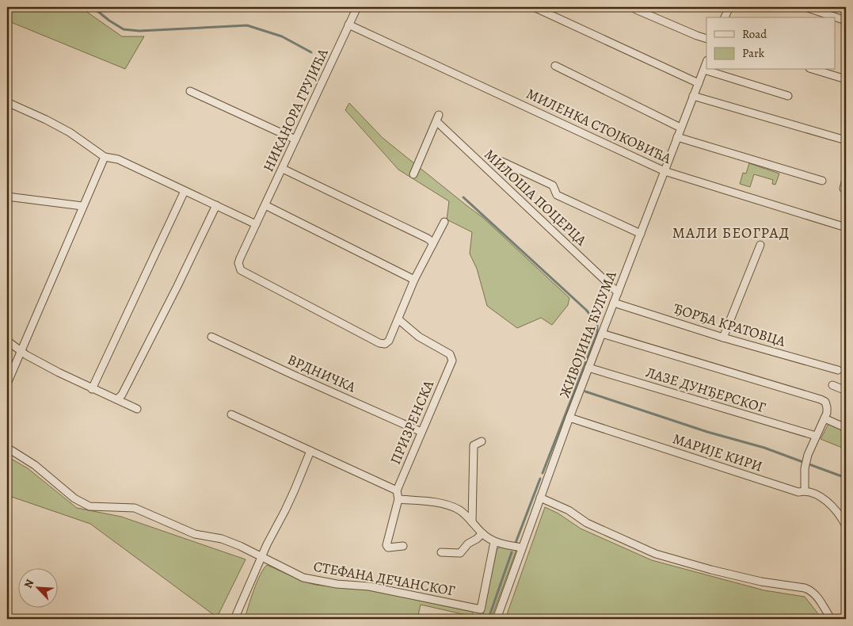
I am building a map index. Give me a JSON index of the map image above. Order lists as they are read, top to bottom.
{
  "streets": {
    "street": [
      "НИКАНОРА ГРУЈИЋА",
      "МИЛЕНКА СТОЈКОВИЋА",
      "МИЛОША ПОЦЕРЦА",
      "ЂОРЂА КРАТОВЦА",
      "ЖИВОЈИНА ЋУЛУМА",
      "ВРДНИЧКА",
      "ЛАЗЕ ДУНЂЕРСКОГ",
      "ПРИЗРЕНСКА",
      "МАРИЈЕ КИРИ",
      "СТЕФАНА ДЕЧАНСКОГ"
    ]
  },
  "crossings": [
    ["НИКАНОРА ГРУЈИЋА", "МИЛЕНКА СТОЈКОВИЋА"],
    ["НИКАНОРА ГРУЈИЋА", "ПРИЗРЕНСКА"],
    ["МИЛЕНКА СТОЈКОВИЋА", "ЖИВОЈИНА ЋУЛУМА"],
    ["МИЛОША ПОЦЕРЦА", "ЖИВОЈИНА ЋУЛУМА"],
    ["ЂОРЂА КРАТОВЦА", "ЖИВОЈИНА ЋУЛУМА"],
    ["ЖИВОЈИНА ЋУЛУМА", "ЛАЗЕ ДУНЂЕРСКОГ"],
    ["ЖИВОЈИНА ЋУЛУМА", "МАРИЈЕ КИРИ"],
    ["ВРДНИЧКА", "ПРИЗРЕНСКА"]
  ],
  "districts": ["МАЛИ БЕОГРАД"],
  "legend": ["Road", "Park"],
  "north": "top left"
}
